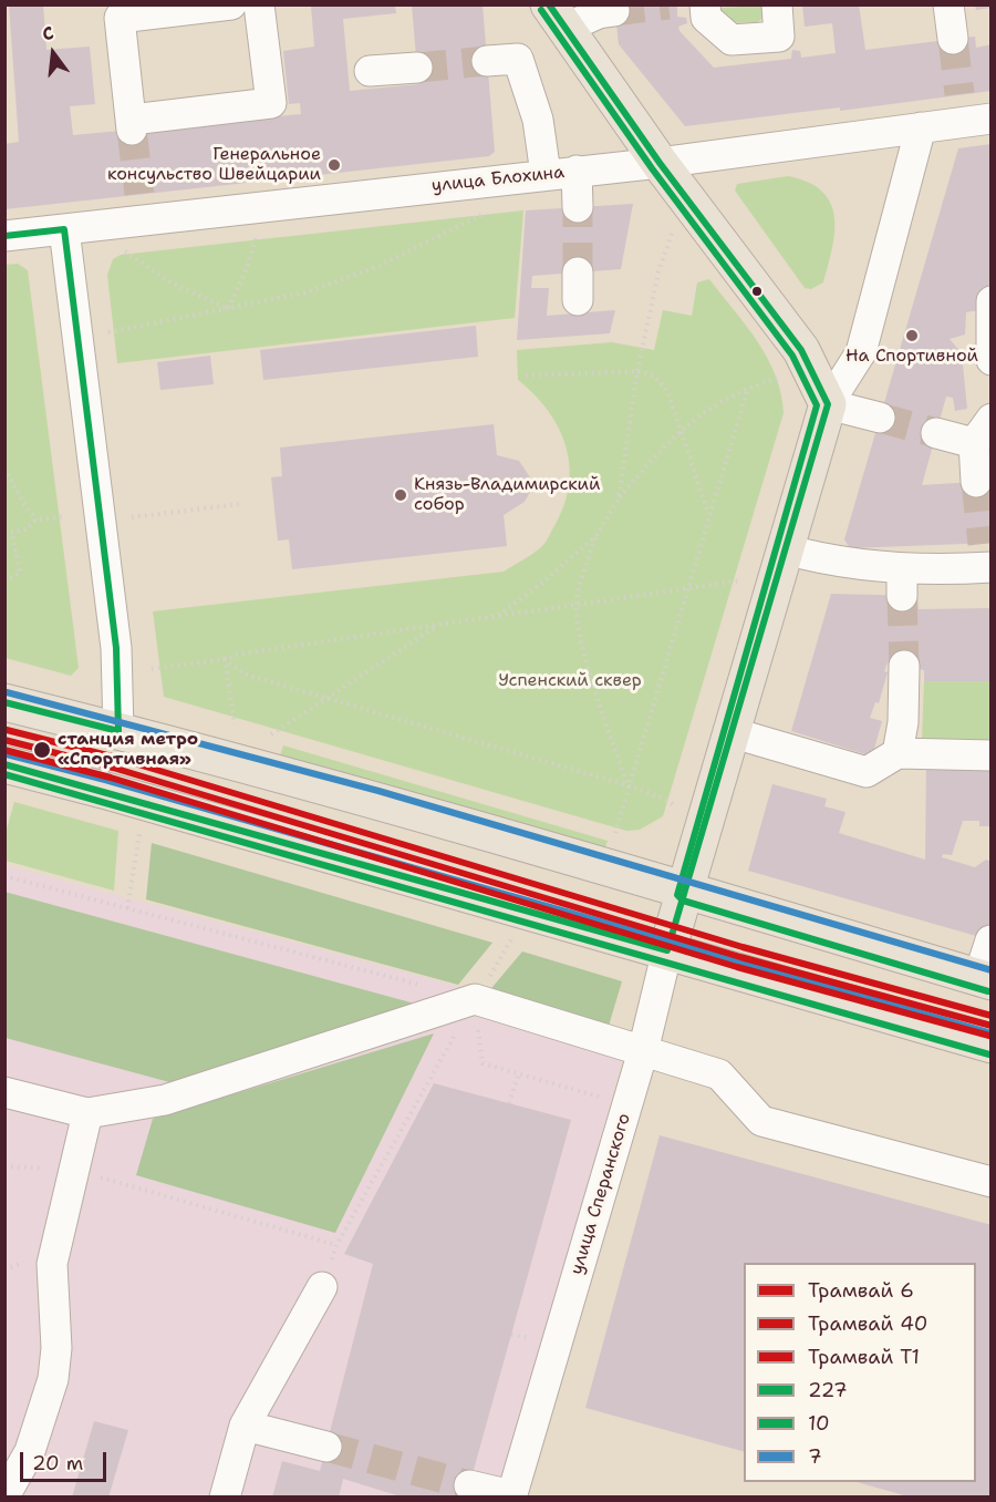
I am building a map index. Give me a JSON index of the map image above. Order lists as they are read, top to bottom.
{
  "streets": {
    "main road": ["улица Сперанского"],
    "street": ["улица Блохина"]
  },
  "parks": ["Успенский сквер"],
  "places": [
    "Генеральное консульство Швейцарии",
    "На Спортивной",
    "Князь-Владимирский собор",
    "станция метро «Спортивная»"
  ],
  "lines": [
    "transit line 227",
    "transit line 10",
    "transit line 7",
    "tram line Т1",
    "tram line 6",
    "tram line 40"
  ],
  "legend": [
    "Трамвай 6",
    "Трамвай 40",
    "Трамвай Т1",
    "227",
    "10",
    "7"
  ],
  "scale_bar": "20 m",
  "north": "top"
}
